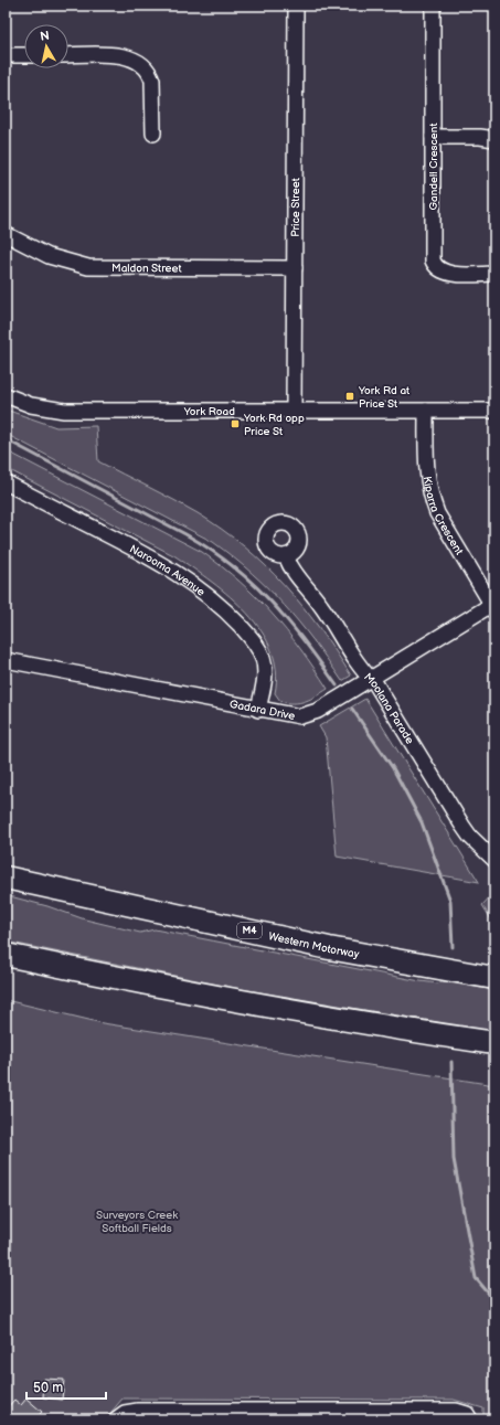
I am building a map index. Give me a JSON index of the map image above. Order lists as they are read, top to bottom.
{
  "streets": {
    "highway": ["M4", "Western Motorway"],
    "street": [
      "Gandell Crescent",
      "Price Street",
      "Maldon Street",
      "York Road",
      "Kiparra Crescent",
      "Narooma Avenue",
      "Moolana Parade",
      "Gadara Drive"
    ]
  },
  "crossings": [
    ["Price Street", "Maldon Street"],
    ["Price Street", "York Road"],
    ["York Road", "Kiparra Crescent"],
    ["Kiparra Crescent", "Gadara Drive"],
    ["Narooma Avenue", "Gadara Drive"],
    ["Moolana Parade", "Gadara Drive"]
  ],
  "parks": ["Surveyors Creek Softball Fields"],
  "places": {
    "transit": ["York Rd at Price St", "York Rd opp Price St"]
  },
  "scale_bar": "50 m",
  "north": "top"
}
